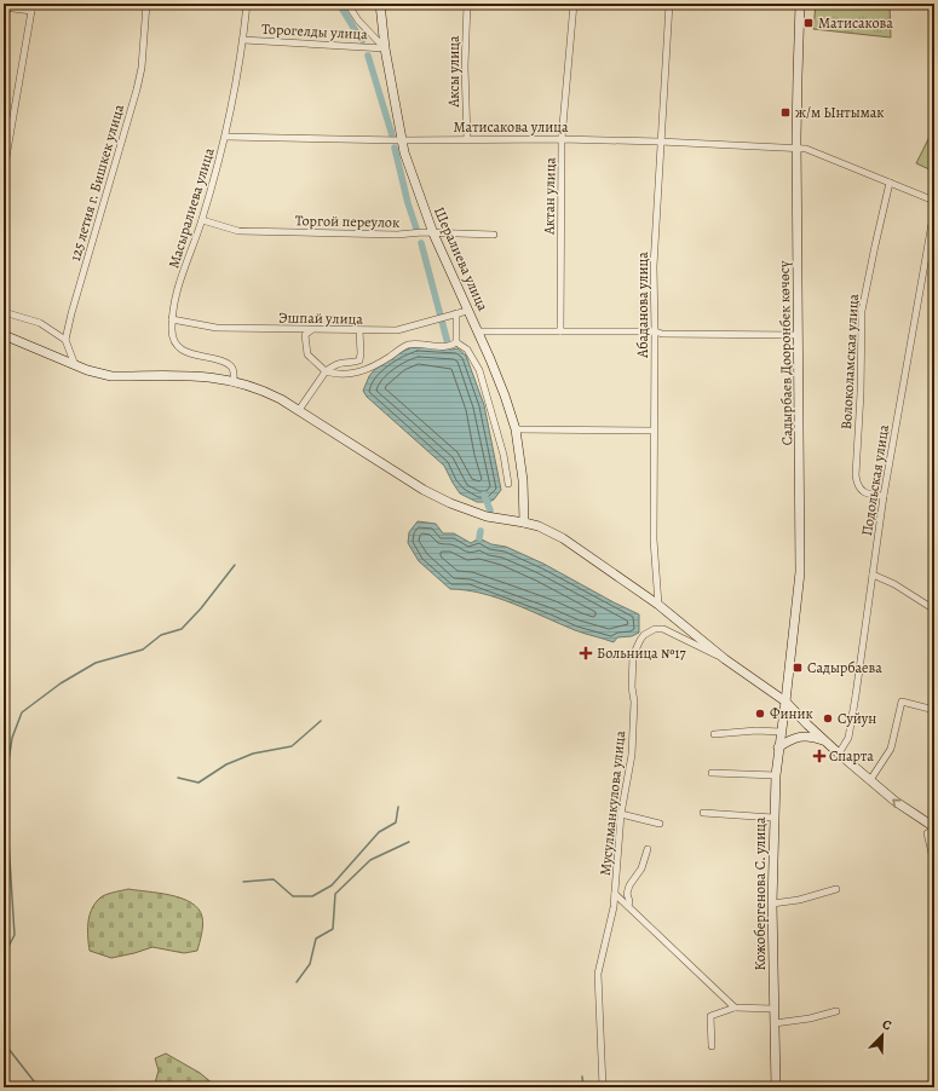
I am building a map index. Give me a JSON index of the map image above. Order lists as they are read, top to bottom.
{
  "streets": {
    "street": [
      "Торогелды улица",
      "Аксы улица",
      "Матисакова улица",
      "125 летия г. Бишкек улица",
      "Актан улица",
      "Масыралиева улица",
      "Торгой переулок",
      "Шералиева улица",
      "Абаданова улица",
      "Эшпай улица",
      "Садырбаев Дооронбек көчөсү",
      "Волоколамская улица",
      "Подольская улица",
      "Мусулманкулова улица",
      "Кожобергенова С. улица"
    ]
  },
  "crossings": [
    ["Торогелды улица", "Масыралиева улица"],
    ["Торогелды улица", "Шералиева улица"],
    ["Аксы улица", "Матисакова улица"],
    ["Матисакова улица", "Актан улица"],
    ["Матисакова улица", "Масыралиева улица"],
    ["Матисакова улица", "Шералиева улица"],
    ["Матисакова улица", "Абаданова улица"],
    ["Матисакова улица", "Садырбаев Дооронбек көчөсү"],
    ["Матисакова улица", "Волоколамская улица"],
    ["Масыралиева улица", "Торгой переулок"],
    ["Масыралиева улица", "Эшпай улица"],
    ["Торгой переулок", "Шералиева улица"],
    ["Шералиева улица", "Эшпай улица"],
    ["Садырбаев Дооронбек көчөсү", "Кожобергенова С. улица"],
    ["Волоколамская улица", "Подольская улица"]
  ],
  "places": {
    "transit": ["Матисакова", "ж/м Ынтымак", "Садырбаева"],
    "health": ["Больница №17", "Спарта"],
    "other": ["Финик", "Суйун"]
  },
  "north": "top right"
}
